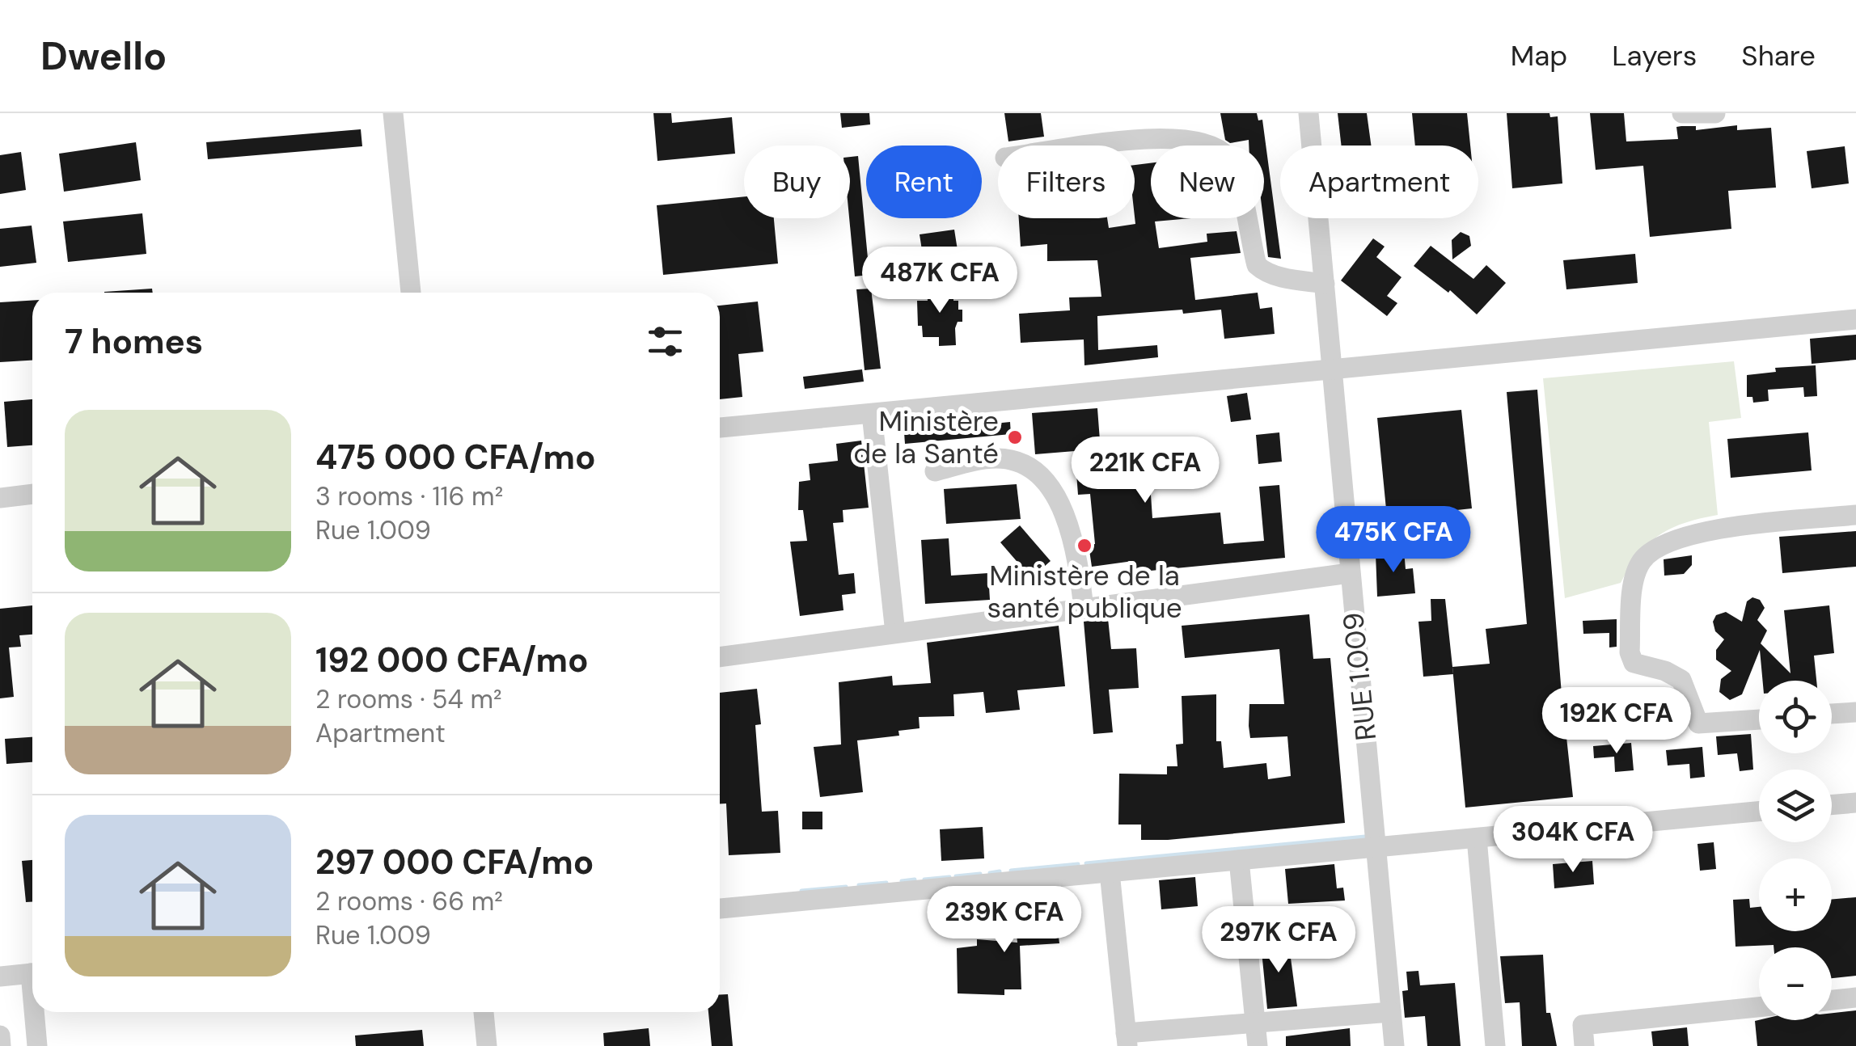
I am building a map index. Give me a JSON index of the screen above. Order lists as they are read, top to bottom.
{
  "streets": {
    "street": ["RUE 1.009"]
  },
  "places": ["Ministère de la Santé", "Ministère de la santé publique"],
  "page": {
    "header": "Dwello",
    "nav": ["Map", "Layers", "Share"],
    "chip": [
      "Buy",
      "Rent",
      "Filters",
      "New",
      "Apartment"
    ],
    "price": [
      "487K CFA",
      "221K CFA",
      "475K CFA",
      "192K CFA",
      "304K CFA",
      "239K CFA",
      "297K CFA"
    ],
    "heading": "7 homes",
    "list": [
      {
        "name": "475 000 CFA/mo",
        "note": "3 rooms · 116 m² · Rue 1.009"
      },
      {
        "name": "192 000 CFA/mo",
        "note": "2 rooms · 54 m² · Apartment"
      },
      {
        "name": "297 000 CFA/mo",
        "note": "2 rooms · 66 m² · Rue 1.009"
      }
    ],
    "map_buttons": ["+", "−"]
  }
}
